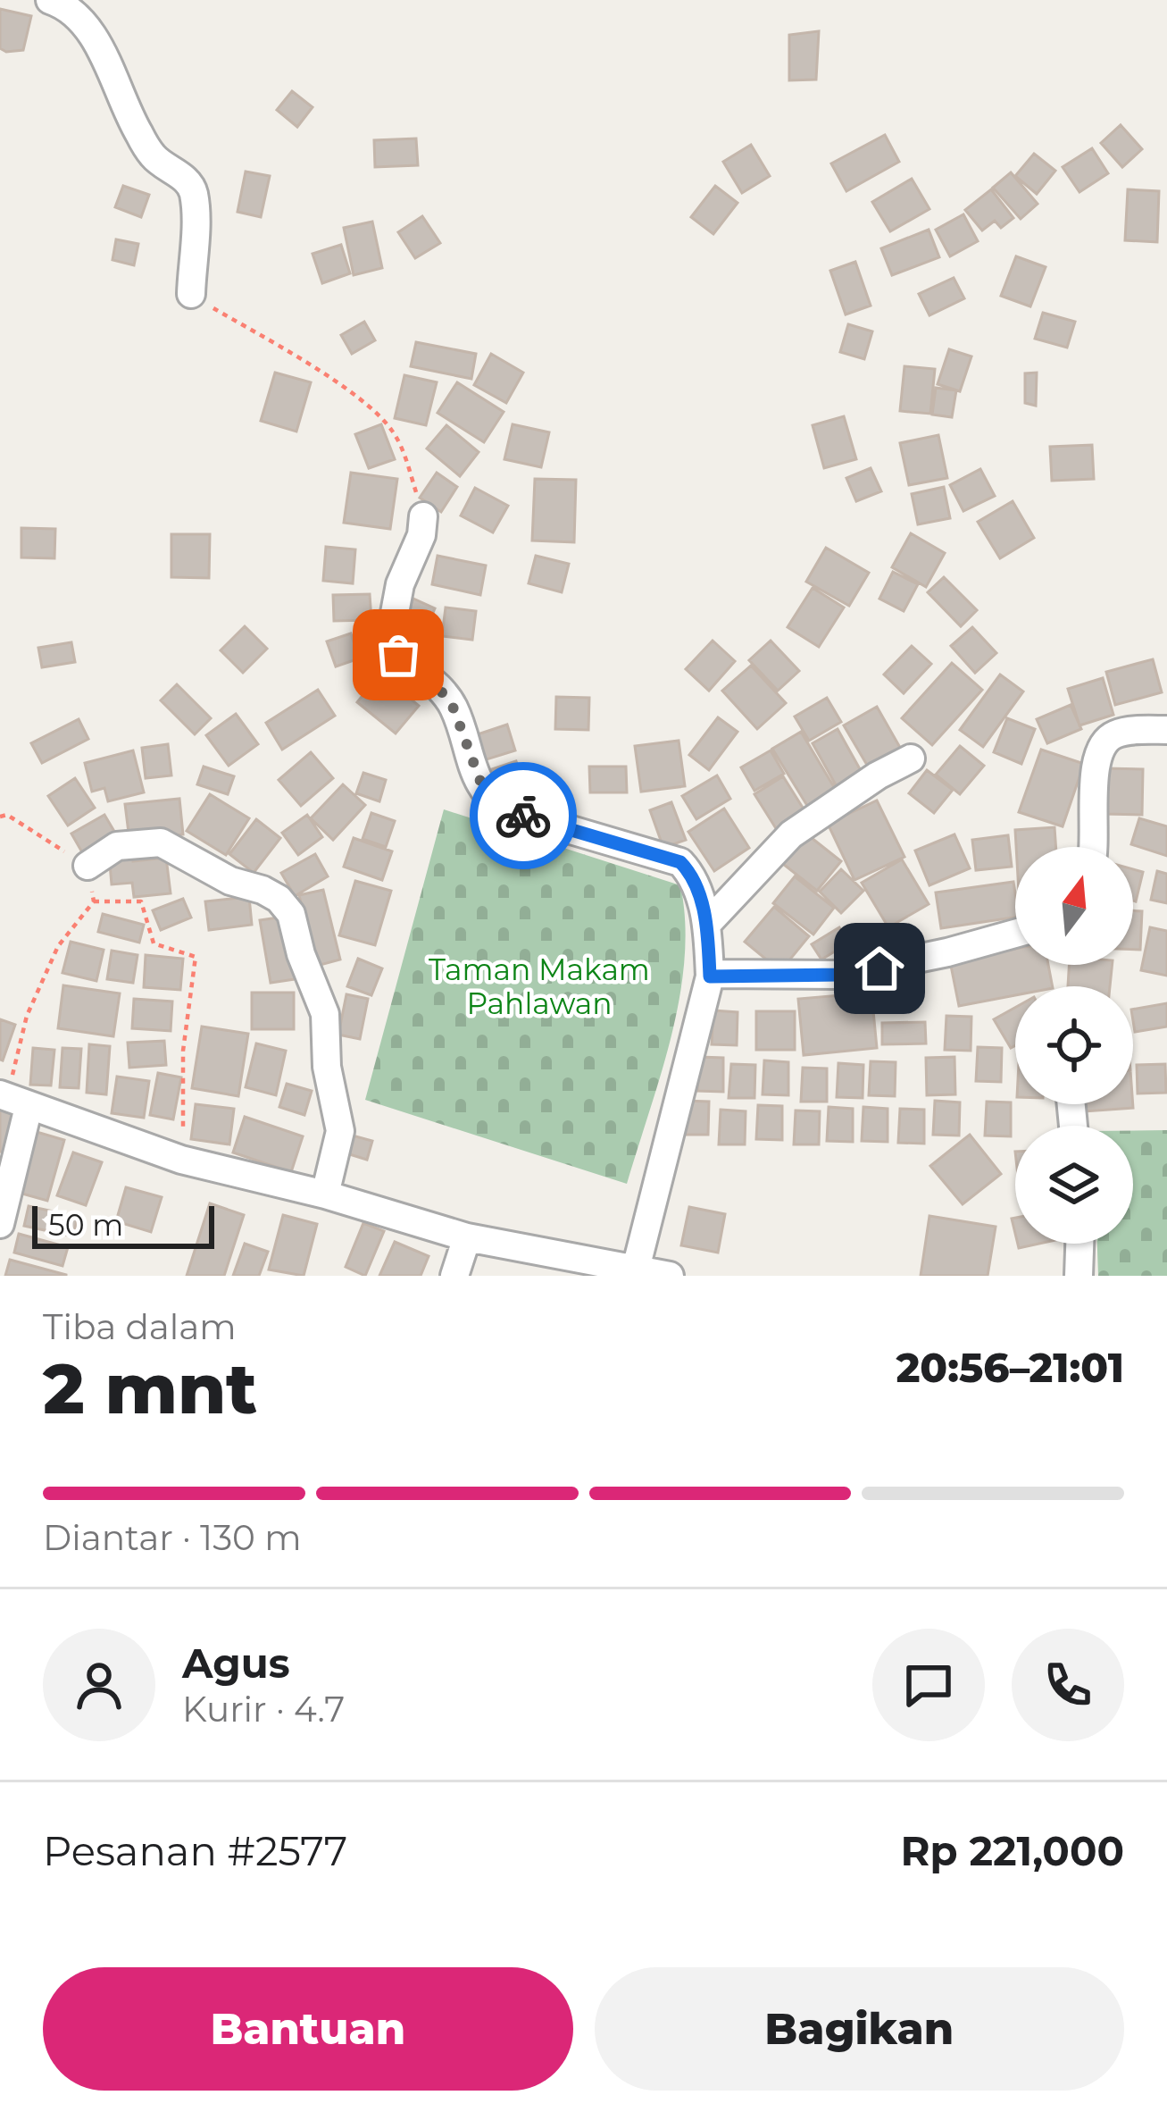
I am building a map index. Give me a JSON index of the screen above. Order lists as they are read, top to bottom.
{
  "parks": ["Taman Makam Pahlawan"],
  "scale_bar": "50 m",
  "north": "top",
  "page": {
    "scale": "50 m",
    "heading": ["2 mnt", "Tiba dalam", "20:56–21:01"],
    "panel": [
      "Agus",
      "Kurir · 4.7",
      "Pesanan #2577",
      "Rp 221,000"
    ],
    "bar": "Diantar · 130 m",
    "buttons": ["Bantuan", "Bagikan"]
  }
}
